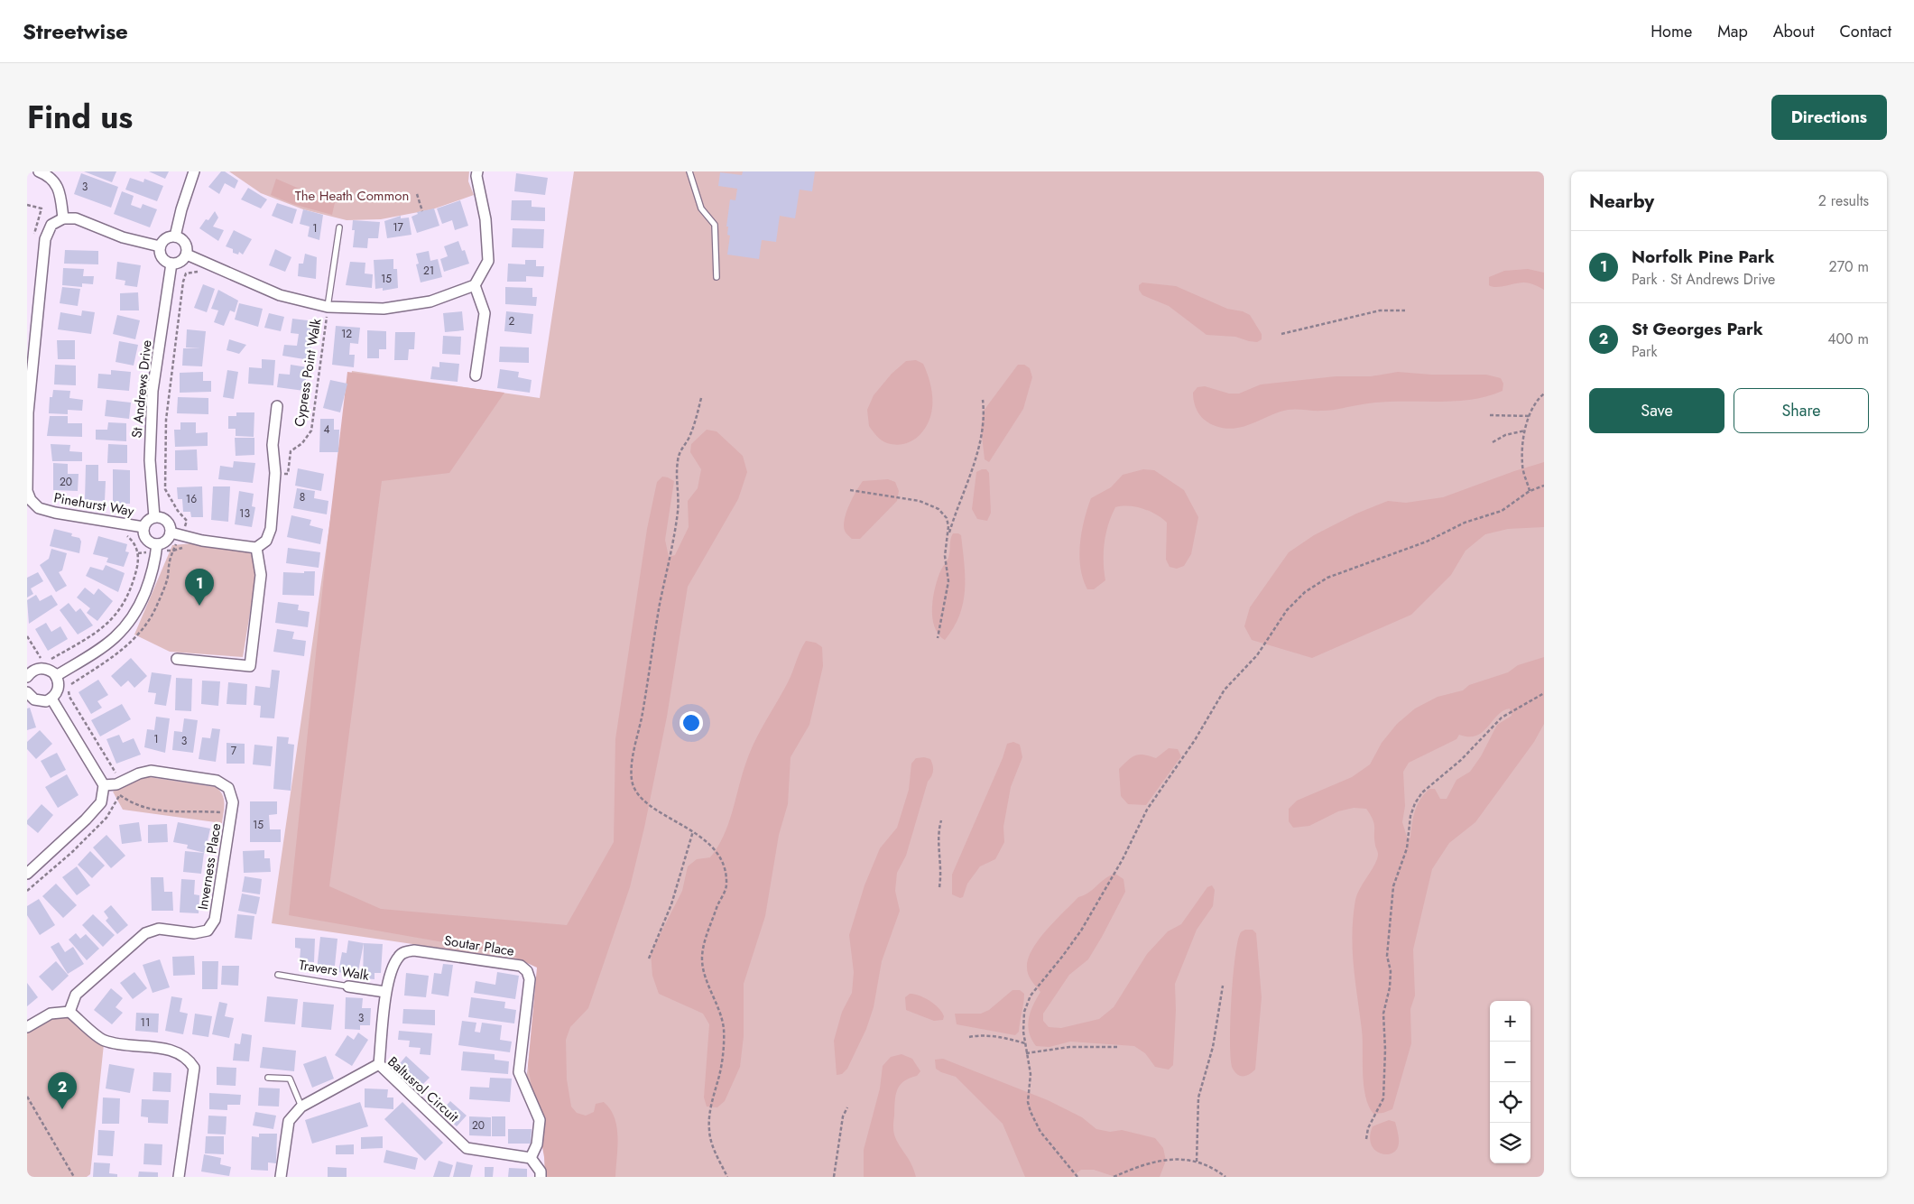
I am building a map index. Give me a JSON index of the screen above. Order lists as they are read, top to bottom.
{
  "streets": {
    "street": [
      "St Andrews Drive",
      "Pinehurst Way",
      "Inverness Place",
      "Soutar Place",
      "Travers Walk",
      "Baltusrol Circuit"
    ],
    "path": ["Cypress Point Walk"]
  },
  "crossings": [
    ["St Andrews Drive", "Pinehurst Way"],
    ["Soutar Place", "Travers Walk"],
    ["Soutar Place", "Baltusrol Circuit"]
  ],
  "parks": ["The Heath Common"],
  "house_numbers": [
    "3",
    "17",
    "1",
    "21",
    "15",
    "2",
    "12",
    "4",
    "20",
    "8",
    "16",
    "13",
    "1",
    "3",
    "7",
    "15",
    "3",
    "11",
    "20"
  ],
  "page": {
    "header": "Streetwise",
    "nav": [
      "Home",
      "Map",
      "About",
      "Contact"
    ],
    "title": "Find us",
    "buttons": [
      "Directions",
      ["Save", "Share"]
    ],
    "heading": ["Nearby", "2 results"],
    "list": [
      {
        "mark": "1",
        "name": "Norfolk Pine Park",
        "note": "Park · St Andrews Drive",
        "value": "270 m"
      },
      {
        "mark": "2",
        "name": "St Georges Park",
        "note": "Park",
        "value": "400 m"
      }
    ],
    "pins": ["1", "2"],
    "map_buttons": ["+", "−"]
  }
}
